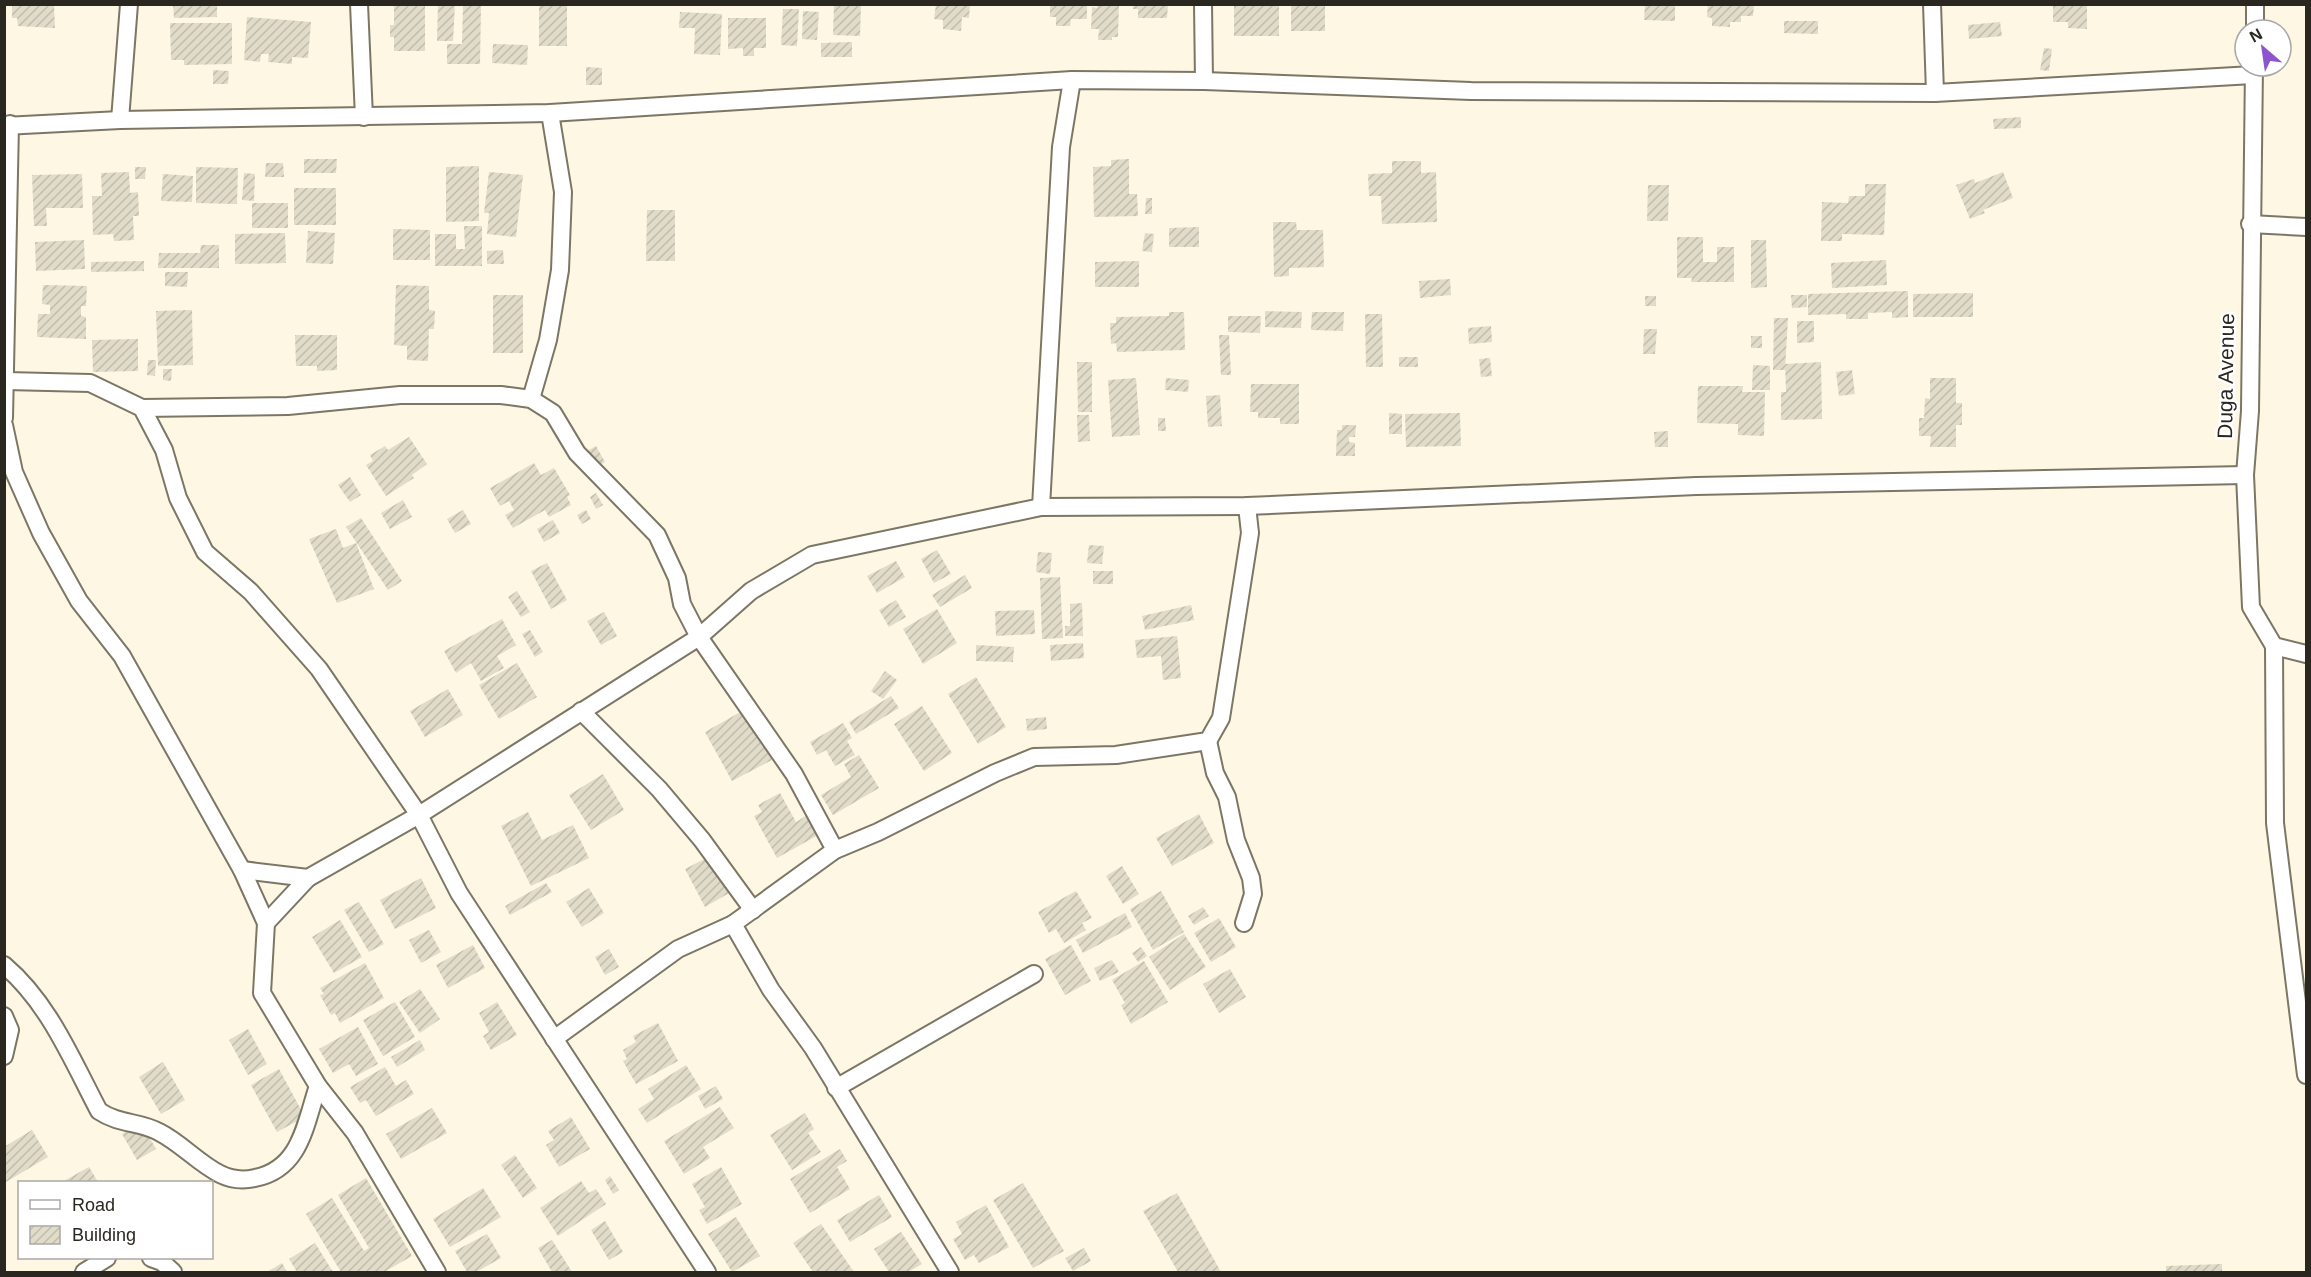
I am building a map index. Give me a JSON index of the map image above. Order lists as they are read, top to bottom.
{
  "streets": {
    "street": ["Duga Avenue"]
  },
  "legend": ["Road", "Building"],
  "north": "top left"
}
